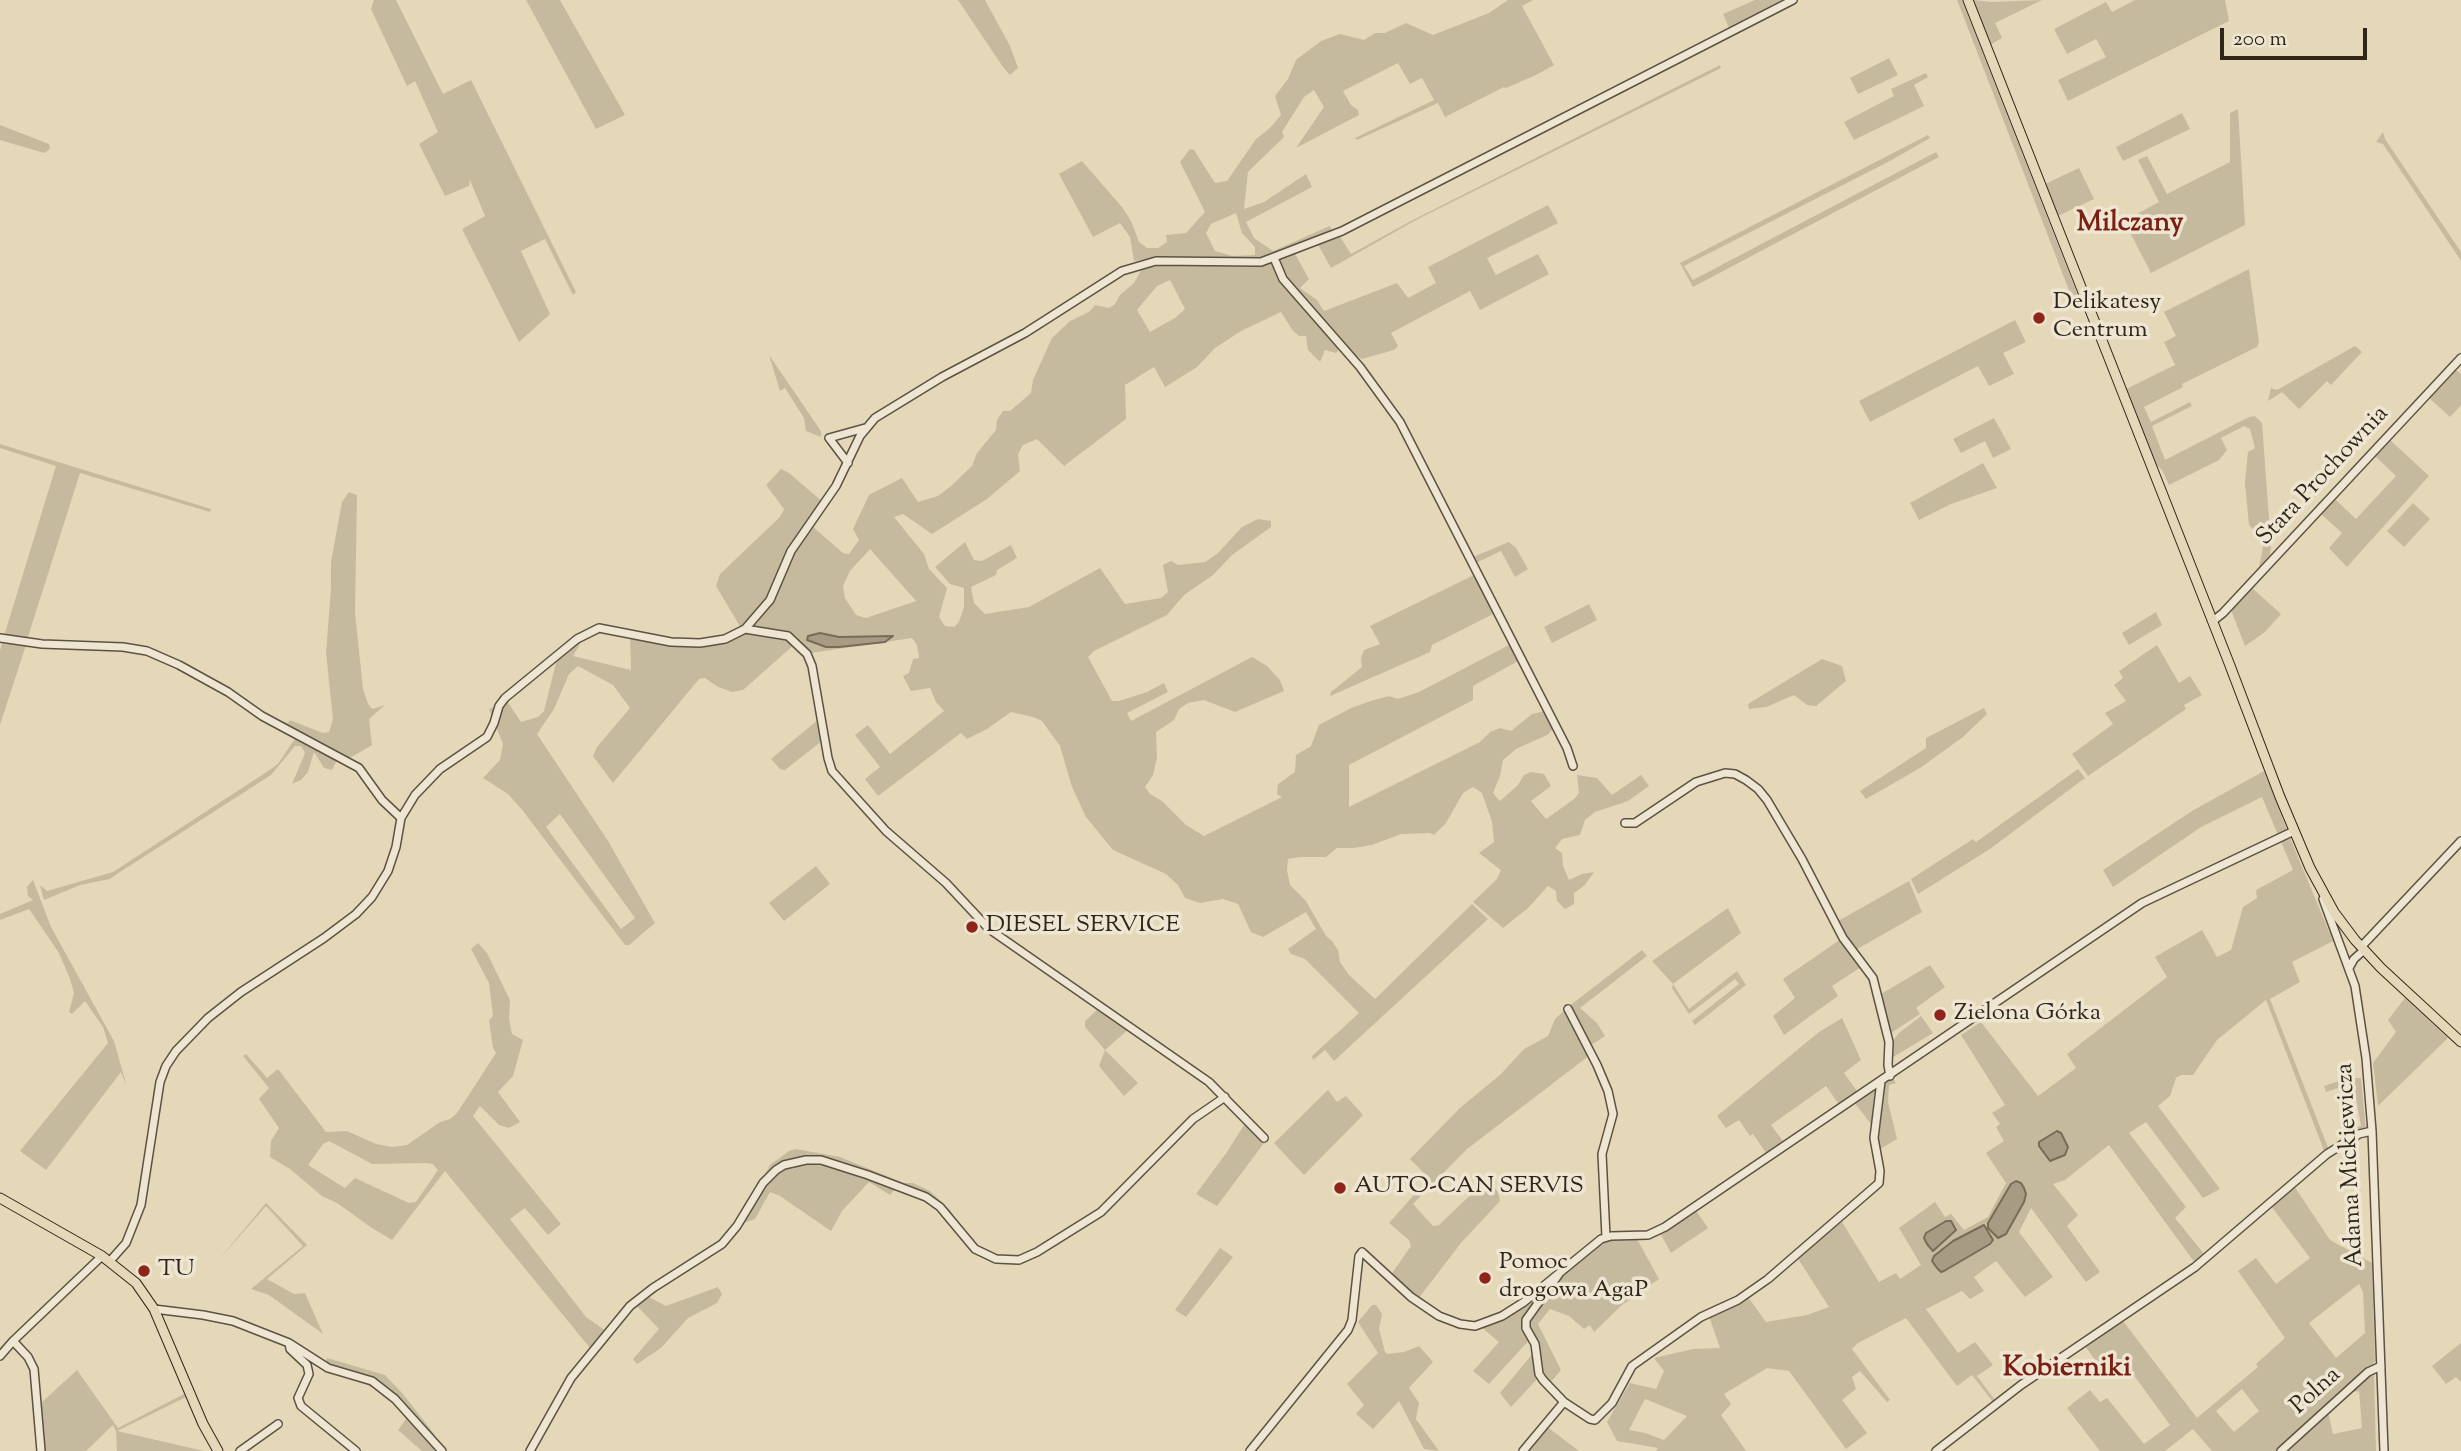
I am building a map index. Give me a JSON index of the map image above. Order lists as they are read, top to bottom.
{
  "streets": {
    "main road": ["Adama Mickiewicza"],
    "street": ["Stara Prochownia", "Polna"]
  },
  "crossings": [
    ["Stara Prochownia", "Adama Mickiewicza"],
    ["Adama Mickiewicza", "Polna"]
  ],
  "districts": ["Milczany", "Kobierniki"],
  "places": [
    "Delikatesy Centrum",
    "DIESEL SERVICE",
    "Zielona Górka",
    "AUTO-CAN SERVIS",
    "TU",
    "Pomoc drogowa AgaP"
  ],
  "scale_bar": "200 m"
}
